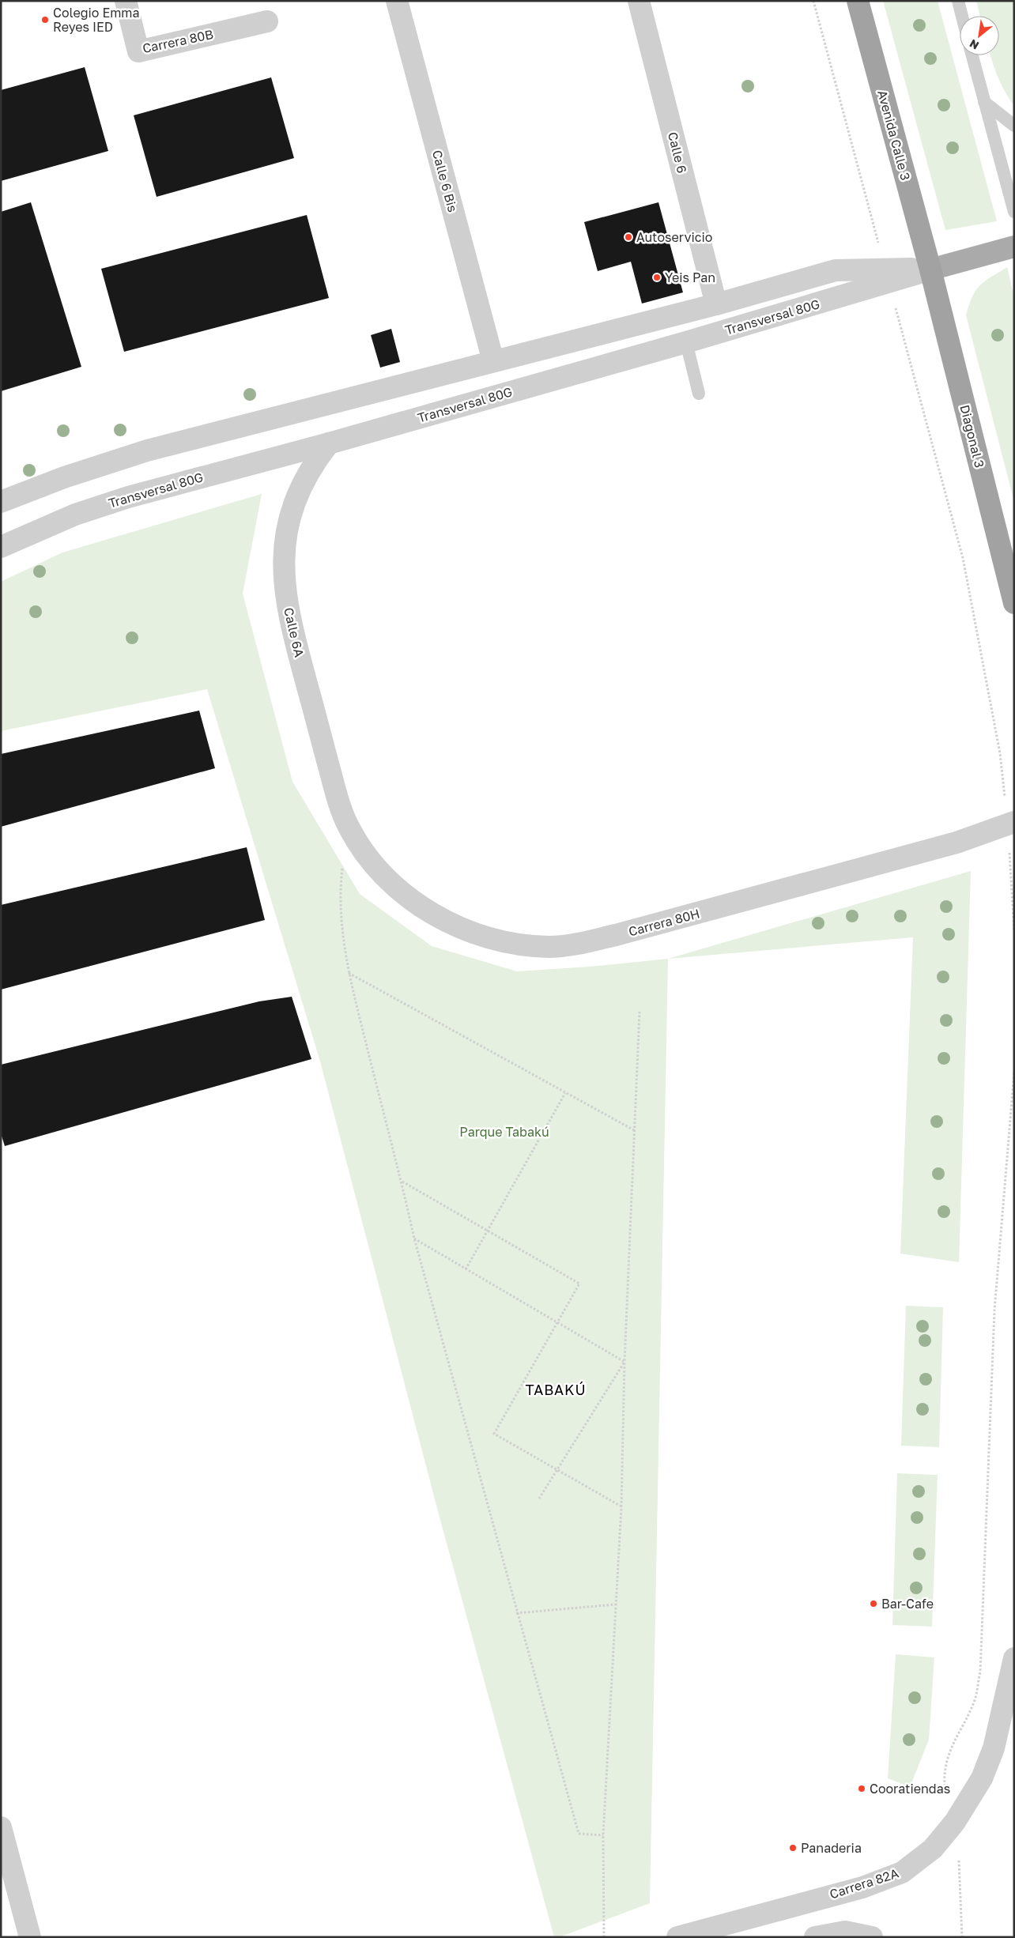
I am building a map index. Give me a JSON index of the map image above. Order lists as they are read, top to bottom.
{
  "streets": {
    "highway": ["Avenida Calle 3", "Diagonal 3"],
    "main road": ["Transversal 80G"],
    "street": [
      "Carrera 80B",
      "Calle 6",
      "Calle 6 Bis",
      "Calle 6A",
      "Carrera 80H",
      "Carrera 82A"
    ]
  },
  "crossings": [
    ["Avenida Calle 3", "Transversal 80G"],
    ["Avenida Calle 3", "Diagonal 3"],
    ["Calle 6", "Transversal 80G"],
    ["Calle 6 Bis", "Transversal 80G"],
    ["Transversal 80G", "Diagonal 3"],
    ["Transversal 80G", "Calle 6A"],
    ["Calle 6A", "Carrera 80H"]
  ],
  "districts": ["TABAKÚ"],
  "parks": ["Parque Tabakú"],
  "places": [
    "Colegio Emma Reyes IED",
    "Autoservicio",
    "Yeis Pan",
    "Bar-Cafe",
    "Cooratiendas",
    "Panaderia"
  ],
  "north": "bottom left"
}
